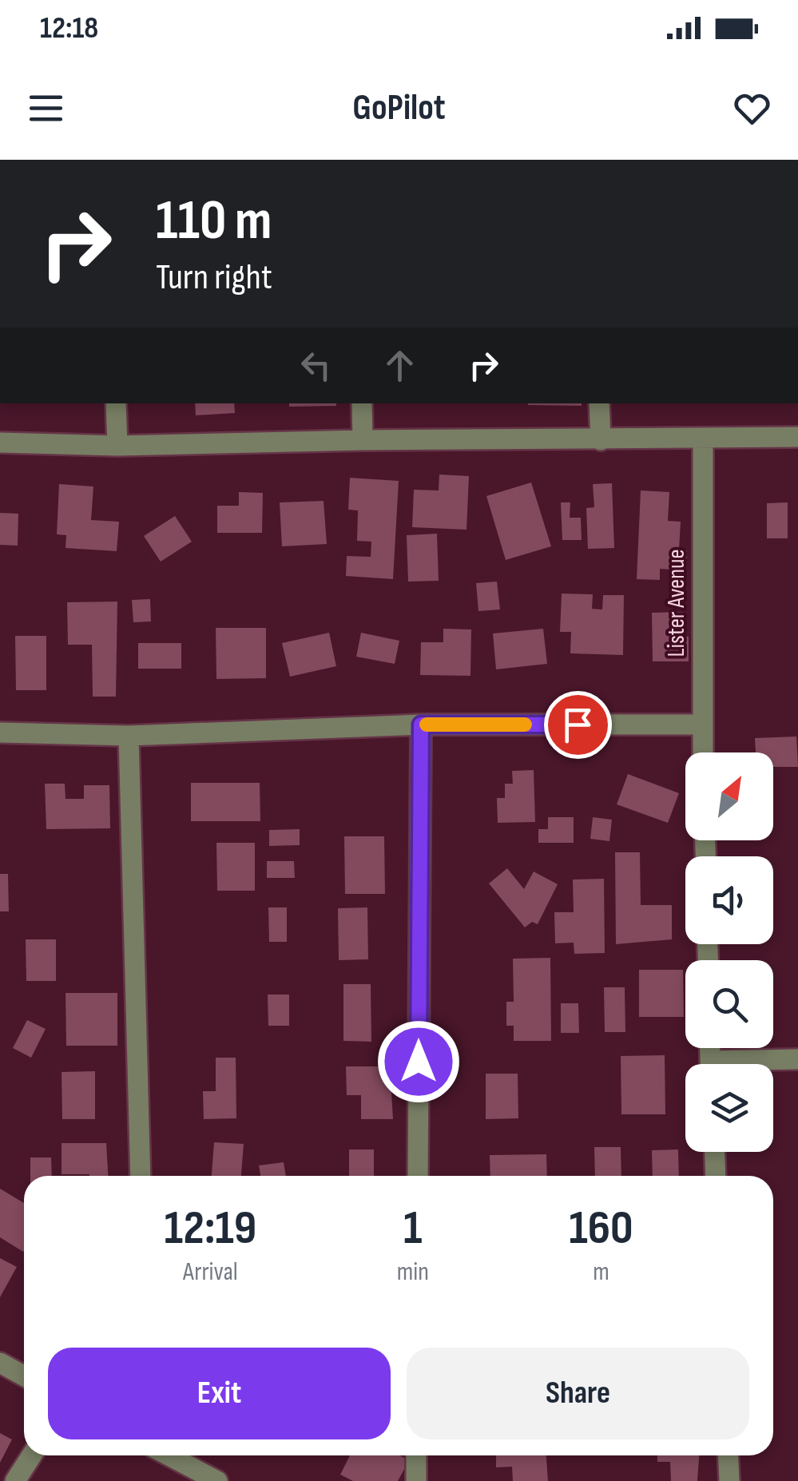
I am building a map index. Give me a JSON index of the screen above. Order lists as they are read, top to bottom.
{
  "streets": {
    "street": ["Lister Avenue"]
  },
  "north": "top right",
  "page": {
    "status": "12:18",
    "header": "GoPilot",
    "turn": ["110 m", "Turn right"],
    "eta": [
      "12:19",
      "Arrival",
      "1",
      "min",
      "160",
      "m"
    ],
    "buttons": ["Exit", "Share"]
  }
}
